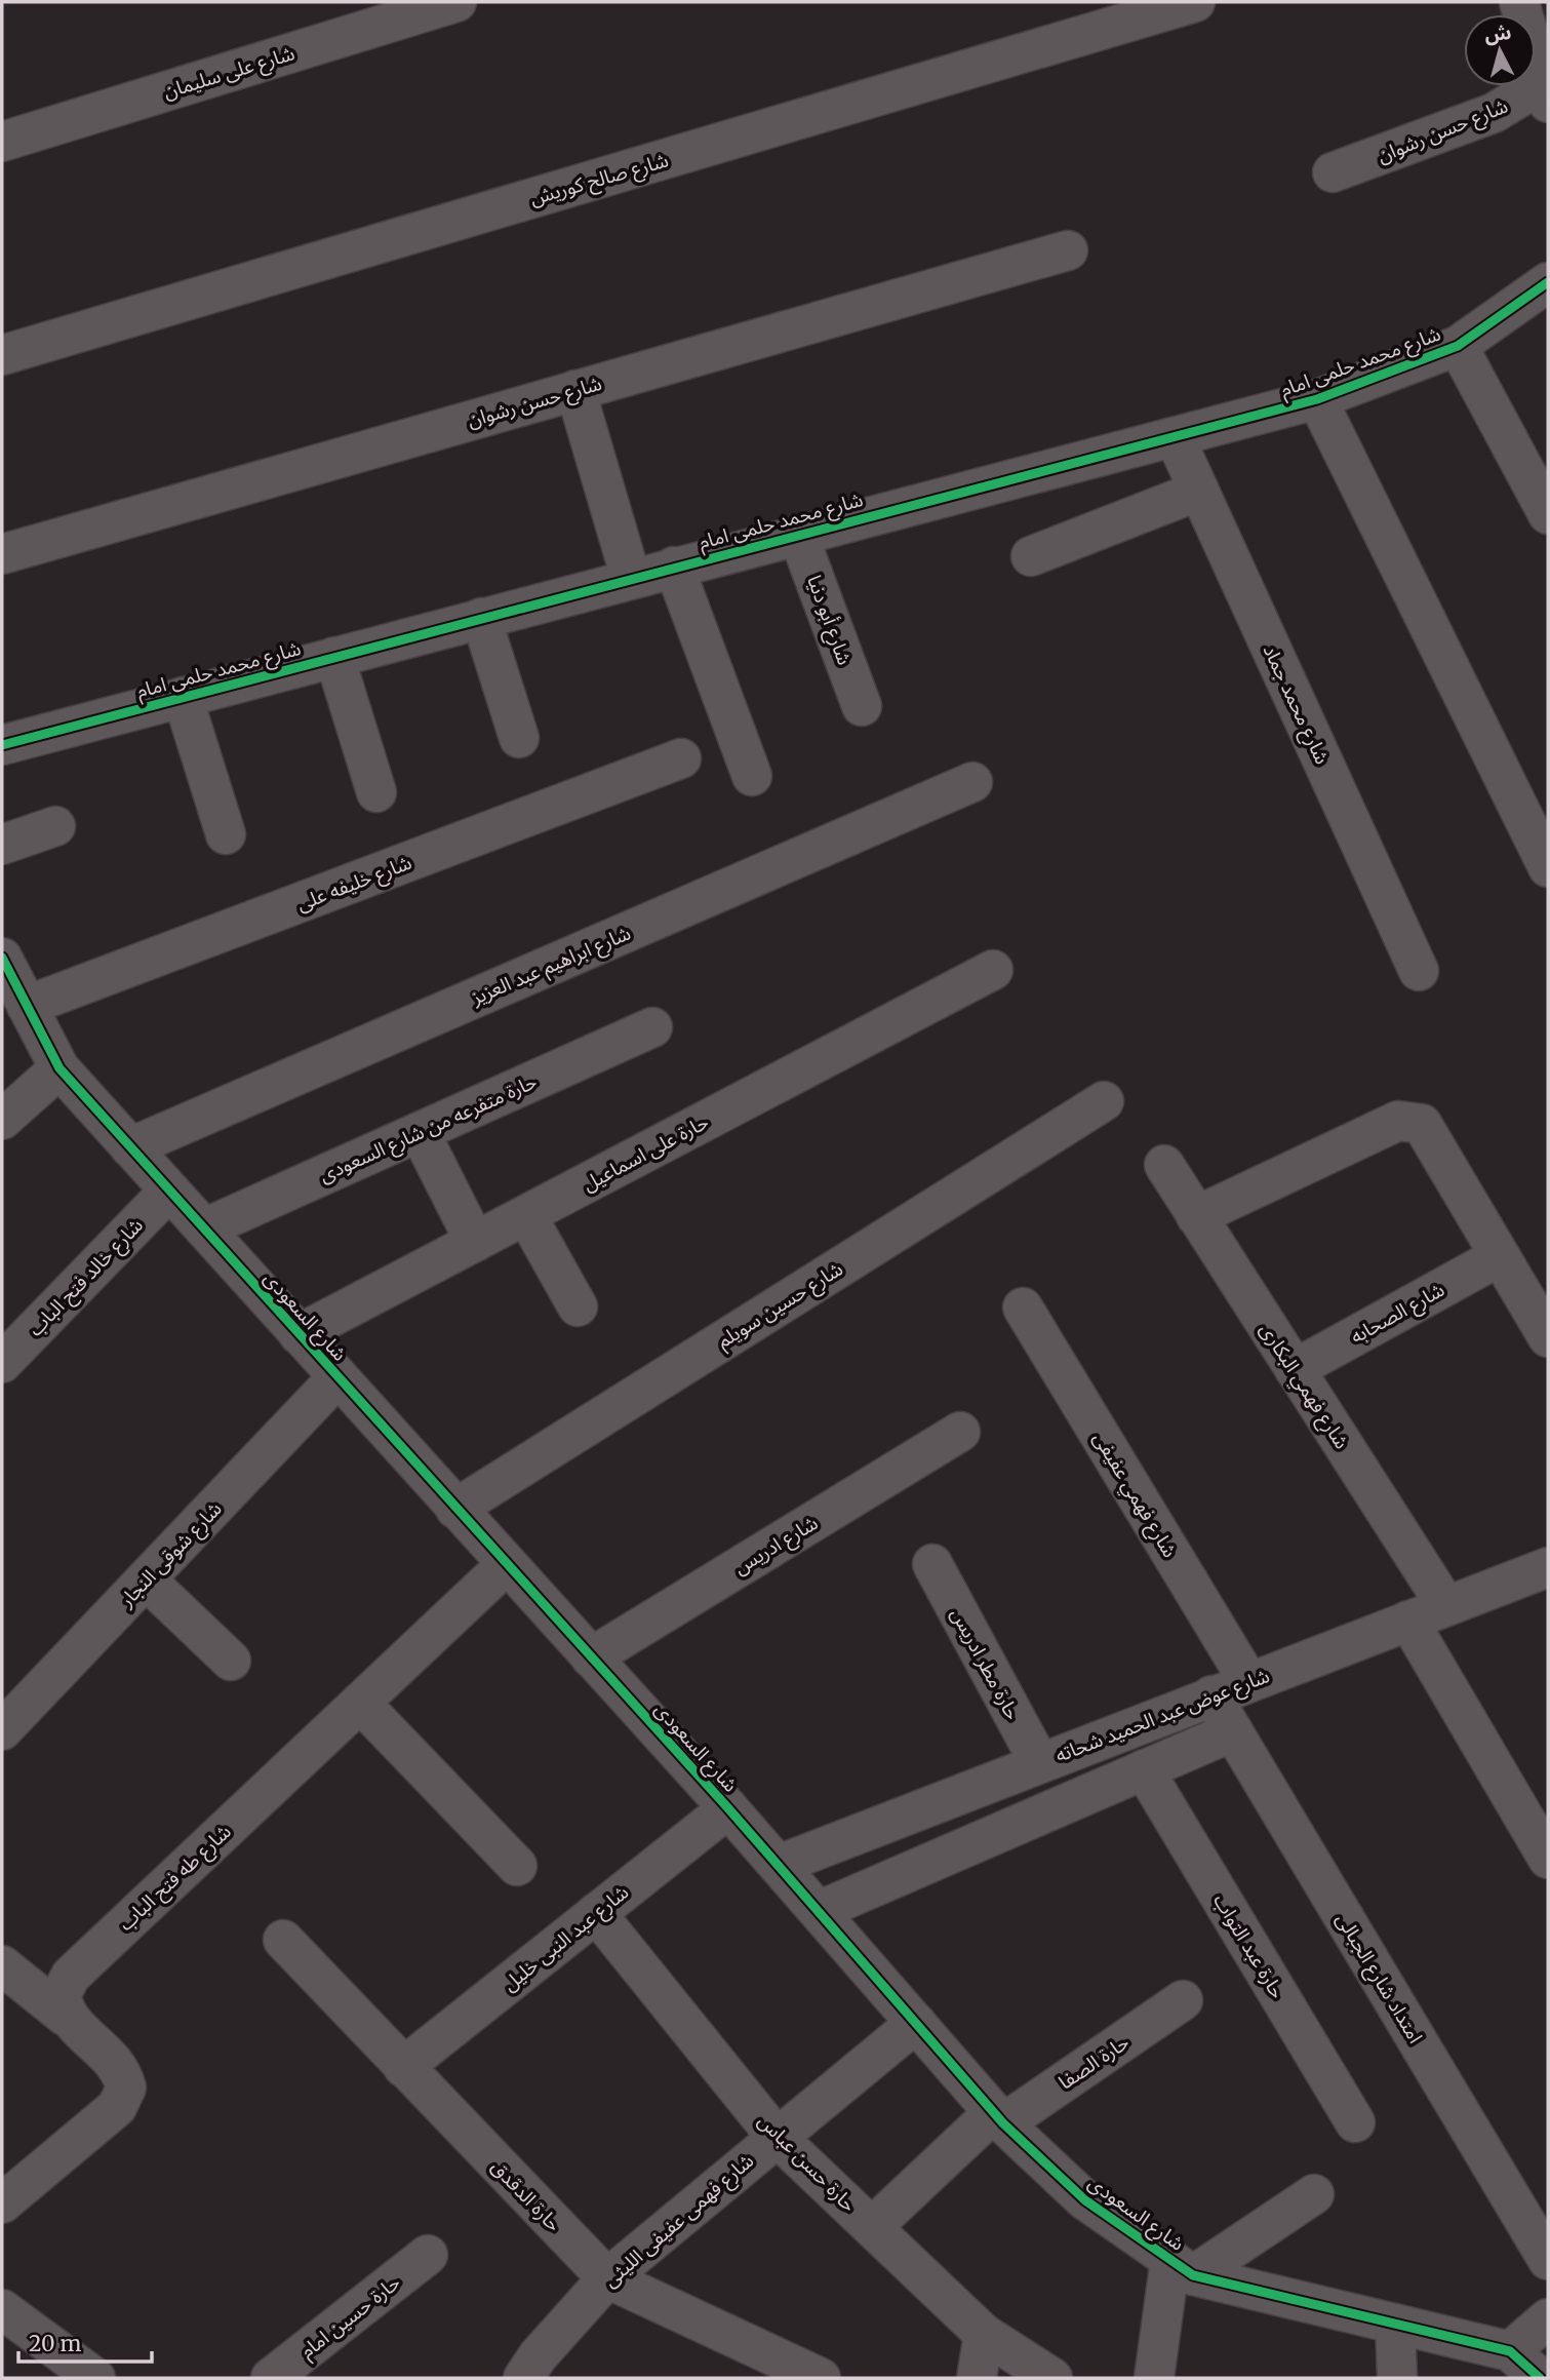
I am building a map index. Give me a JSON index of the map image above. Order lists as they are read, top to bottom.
{
  "streets": {
    "street": [
      "شارع على سليمان",
      "شارع حسن رشوان",
      "شارع صالح كوريش",
      "شارع محمد حلمى امام",
      "شارع أبو دنيا",
      "شارع محمد جماد",
      "شارع خليفه على",
      "شارع ابراهيم عبد العزيز",
      "حارة متفرعه من شارع السعودى",
      "حارة على اسماعيل",
      "شارع خالد فتح الباب",
      "شارع حسين سويلم",
      "شارع الصحابه",
      "شارع السعودى",
      "شارع فهمي البكارى",
      "شارع فهمي عفيفى",
      "شارع ادريس",
      "شارع شوقى النجار",
      "حارة مطر ادريس",
      "شارع عوض عبد الحميد شحاته",
      "شارع طه فتح الباب",
      "شارع عبد النبى خليل",
      "حارة عبد التواب",
      "امتداد شارع الجبالى",
      "حارة الصفا",
      "حارة حسن عباس",
      "حارة الدقدق",
      "شارع فهمى عفيفى الليثى",
      "حارة حسين امام"
    ]
  },
  "crossings": [
    ["شارع محمد حلمى امام", "شارع أبو دنيا"],
    ["شارع محمد حلمى امام", "شارع محمد جماد"],
    ["شارع خليفه على", "شارع السعودى"],
    ["شارع ابراهيم عبد العزيز", "شارع السعودى"],
    ["حارة متفرعه من شارع السعودى", "شارع السعودى"],
    ["حارة على اسماعيل", "شارع السعودى"],
    ["شارع خالد فتح الباب", "شارع السعودى"],
    ["شارع حسين سويلم", "شارع السعودى"],
    ["شارع الصحابه", "شارع فهمي البكارى"],
    ["شارع السعودى", "شارع ادريس"],
    ["شارع السعودى", "شارع شوقى النجار"],
    ["شارع السعودى", "شارع عوض عبد الحميد شحاته"],
    ["شارع السعودى", "شارع طه فتح الباب"],
    ["شارع السعودى", "شارع عبد النبى خليل"],
    ["شارع السعودى", "حارة الصفا"],
    ["شارع السعودى", "شارع فهمى عفيفى الليثى"],
    ["شارع فهمي البكارى", "شارع عوض عبد الحميد شحاته"],
    ["شارع فهمي عفيفى", "شارع عوض عبد الحميد شحاته"],
    ["حارة مطر ادريس", "شارع عوض عبد الحميد شحاته"],
    ["شارع عوض عبد الحميد شحاته", "امتداد شارع الجبالى"],
    ["شارع عبد النبى خليل", "حارة حسن عباس"],
    ["شارع عبد النبى خليل", "حارة الدقدق"],
    ["حارة الصفا", "حارة حسن عباس"],
    ["حارة حسن عباس", "شارع فهمى عفيفى الليثى"],
    ["حارة الدقدق", "شارع فهمى عفيفى الليثى"]
  ],
  "scale_bar": "20 m",
  "north": "top"
}
